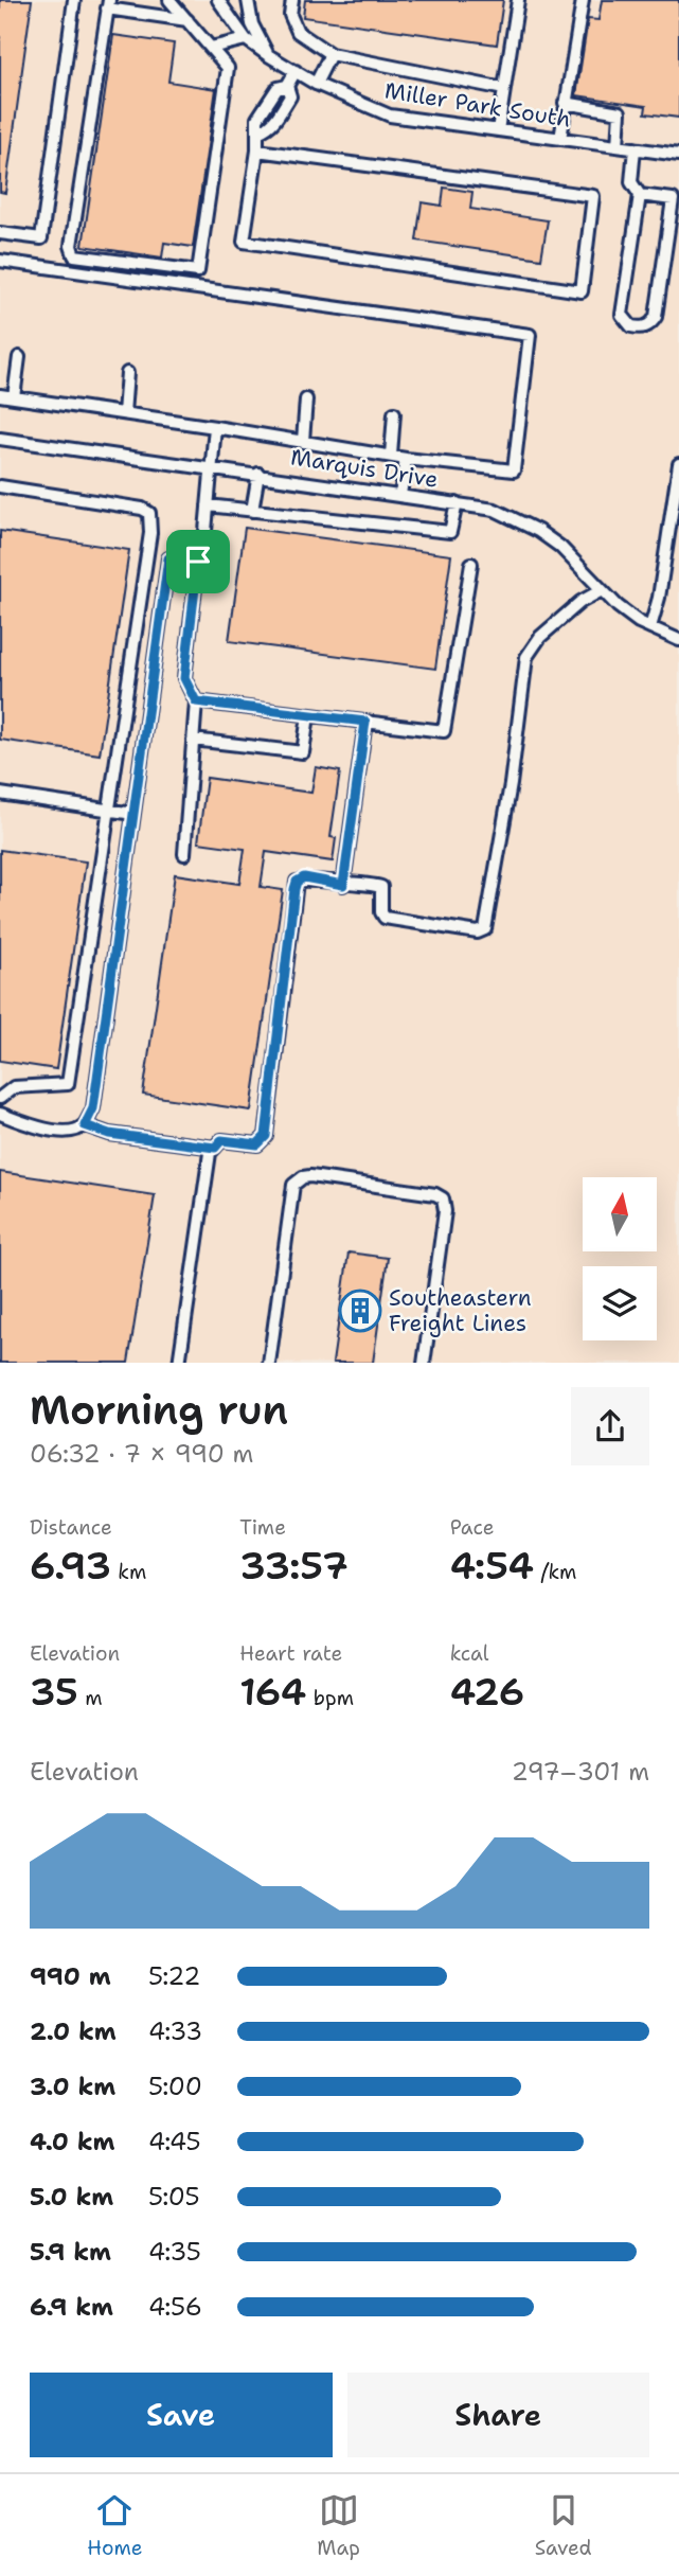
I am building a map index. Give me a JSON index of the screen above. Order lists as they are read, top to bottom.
{
  "streets": {
    "street": ["Miller Park South", "Marquis Drive"]
  },
  "places": {
    "building": ["Southeastern Freight Lines"]
  },
  "north": "top",
  "page": {
    "heading": ["Morning run", "06:32 · 7 × 990 m"],
    "stats": [
      ["Distance", "6.93 km"],
      ["Time", "33:57"],
      ["Pace", "4:54 /km"],
      ["Elevation", "35 m"],
      ["Heart rate", "164 bpm"],
      ["kcal", "426"]
    ],
    "chart": ["Elevation", "297–301 m"],
    "list": [
      {
        "name": "990 m",
        "note": "5:22"
      },
      {
        "name": "2.0 km",
        "note": "4:33"
      },
      {
        "name": "3.0 km",
        "note": "5:00"
      },
      {
        "name": "4.0 km",
        "note": "4:45"
      },
      {
        "name": "5.0 km",
        "note": "5:05"
      },
      {
        "name": "5.9 km",
        "note": "4:35"
      },
      {
        "name": "6.9 km",
        "note": "4:56"
      }
    ],
    "buttons": ["Save", "Share"],
    "tabs": ["Home", "Map", "Saved"]
  }
}
